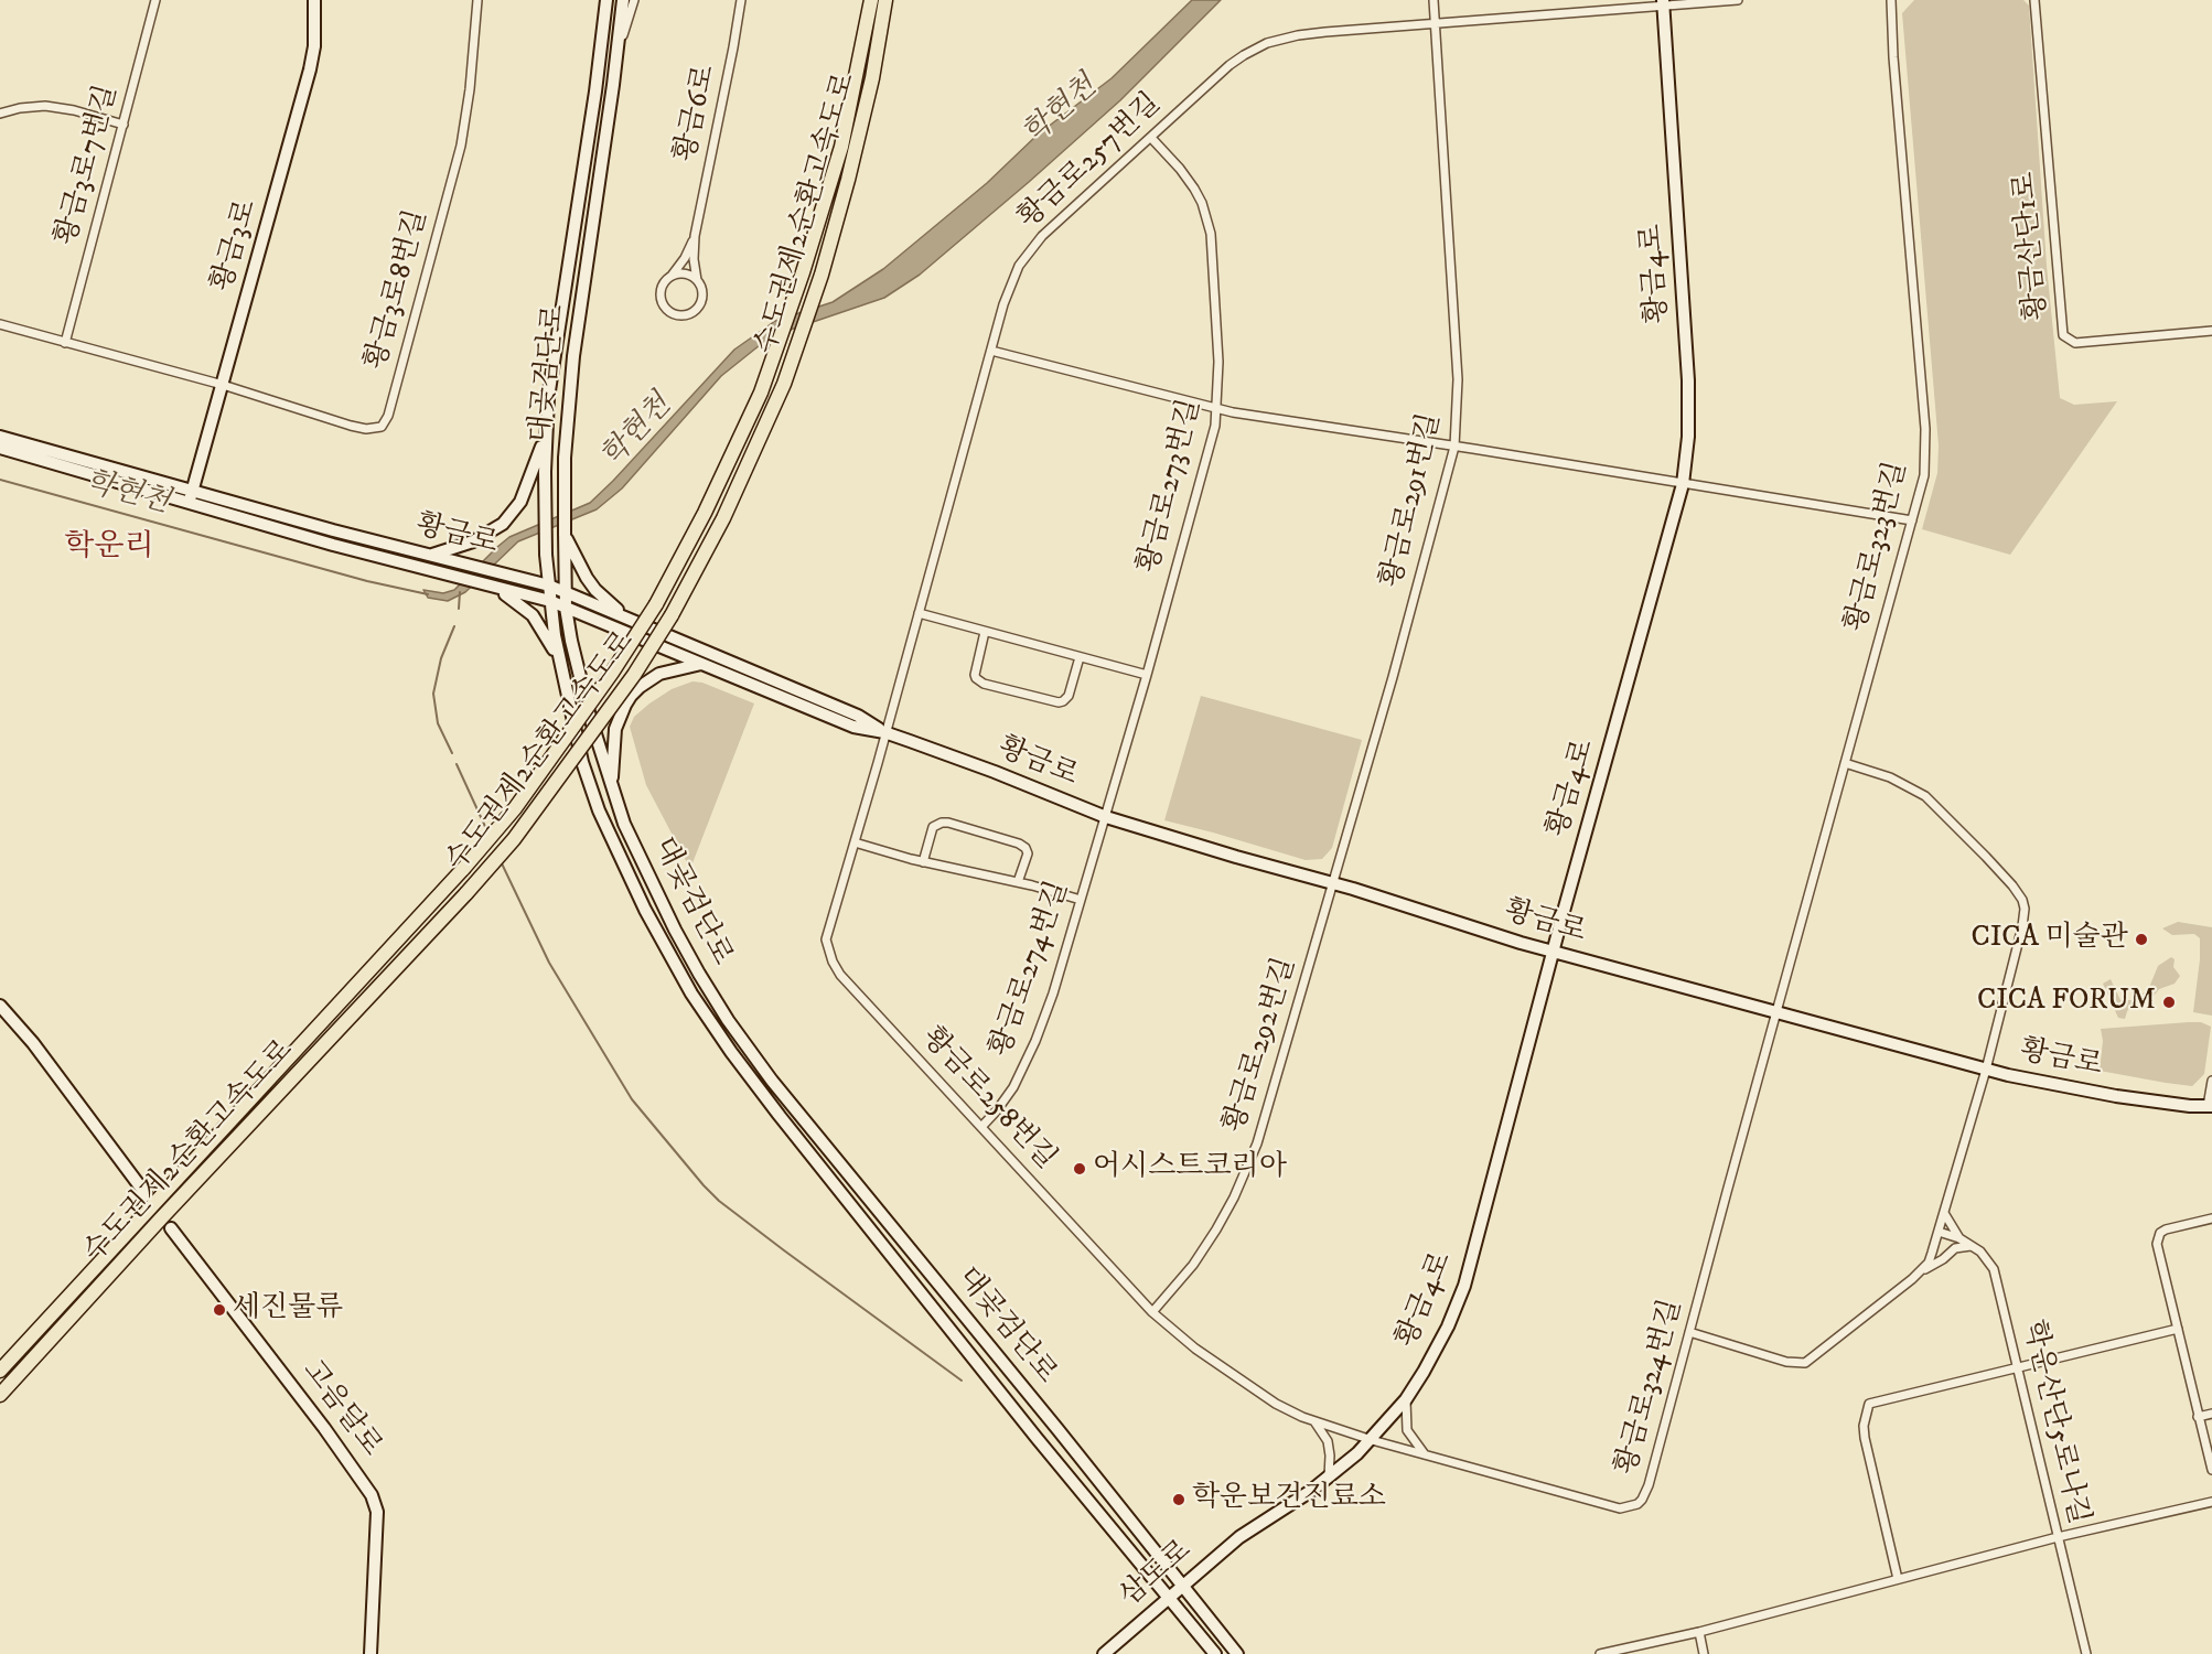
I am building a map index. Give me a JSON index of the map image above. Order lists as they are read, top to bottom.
{
  "streets": {
    "highway": ["수도권제2순환고속도로"],
    "street": [
      "황금6로",
      "황금로257번길",
      "황금3로7번길",
      "황금3로",
      "황금산단1로",
      "황금4로",
      "황금3로8번길",
      "대곶검단로",
      "황금로273번길",
      "황금로291번길",
      "황금로",
      "황금로323번길",
      "황금로274번길",
      "황금로292번길",
      "황금로258번길",
      "황금로324번길",
      "고음달로",
      "학운산단5로나길",
      "삼도로"
    ]
  },
  "crossings": [
    ["황금로257번길", "황금4로"],
    ["황금로257번길", "황금로273번길"],
    ["황금로257번길", "황금로291번길"],
    ["황금로257번길", "황금로"],
    ["황금로257번길", "황금로258번길"],
    ["황금3로", "황금3로8번길"],
    ["황금3로", "황금로"],
    ["황금4로", "황금로"],
    ["황금4로", "황금로258번길"],
    ["황금4로", "황금로324번길"],
    ["황금4로", "삼도로"],
    ["대곶검단로", "황금로"],
    ["대곶검단로", "삼도로"],
    ["황금로273번길", "황금로"],
    ["황금로273번길", "황금로274번길"],
    ["황금로291번길", "황금로"],
    ["황금로291번길", "황금로292번길"],
    ["황금로", "황금로323번길"],
    ["황금로", "황금로274번길"],
    ["황금로", "황금로292번길"],
    ["황금로", "황금로258번길"],
    ["황금로", "황금로324번길"],
    ["황금로323번길", "황금로324번길"],
    ["황금로274번길", "황금로258번길"],
    ["황금로292번길", "황금로258번길"],
    ["황금로258번길", "황금로324번길"]
  ],
  "districts": ["학운리"],
  "water": ["학현천"],
  "places": [
    "CICA 미술관",
    "CICA FORUM",
    "어시스트코리아",
    "세진물류",
    "학운보건진료소"
  ]
}
